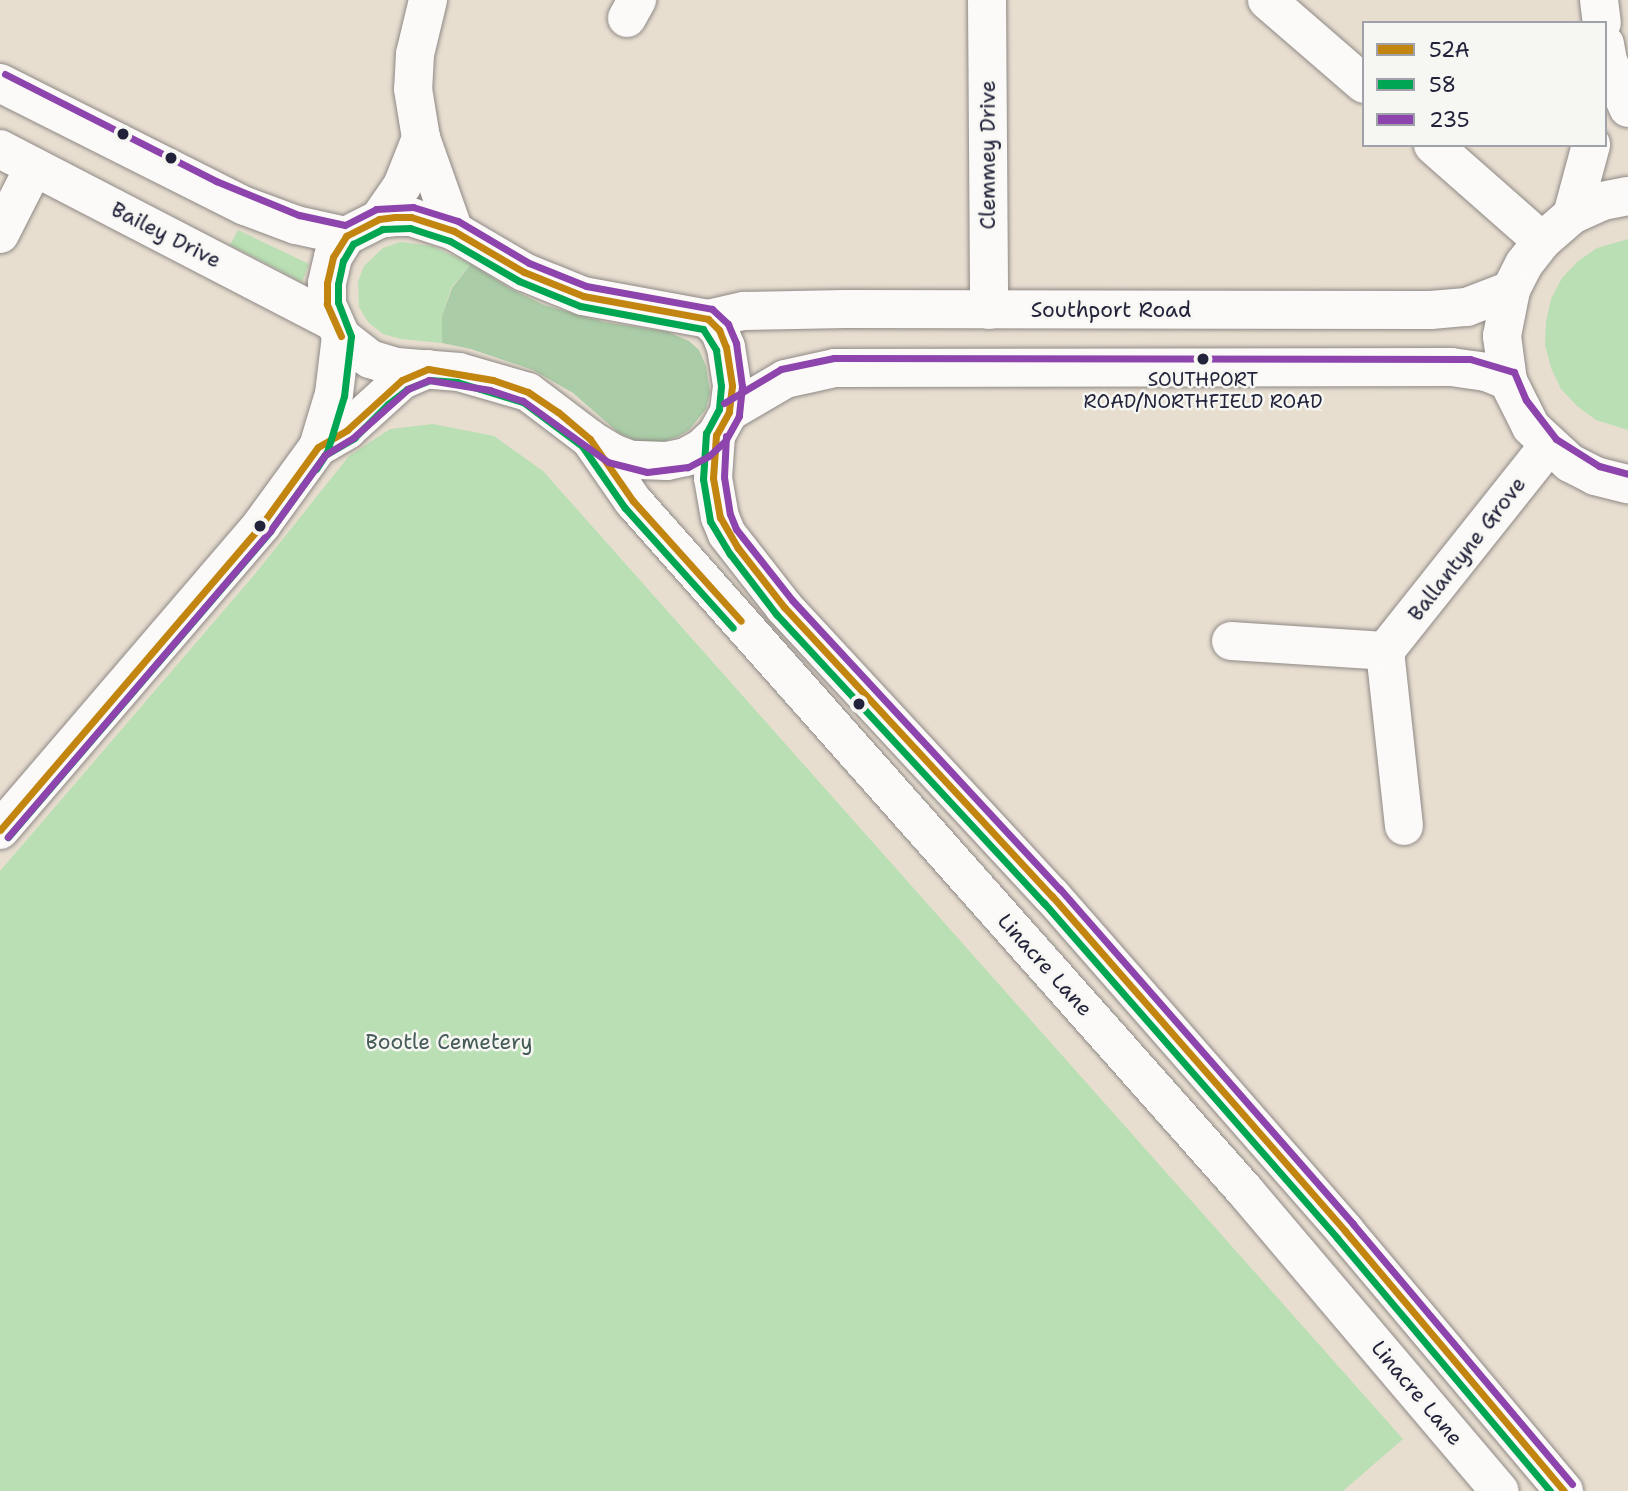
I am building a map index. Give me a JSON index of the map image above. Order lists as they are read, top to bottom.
{
  "streets": {
    "street": [
      "Clemmey Drive",
      "Bailey Drive",
      "Southport Road",
      "Ballantyne Grove",
      "Linacre Lane"
    ]
  },
  "crossings": [
    ["Clemmey Drive", "Southport Road"],
    ["Bailey Drive", "Linacre Lane"]
  ],
  "parks": ["Bootle Cemetery"],
  "places": ["SOUTHPORT ROAD/NORTHFIELD ROAD"],
  "lines": ["transit line 235", "transit line 52A", "transit line 58"],
  "legend": ["52A", "58", "235"]
}
